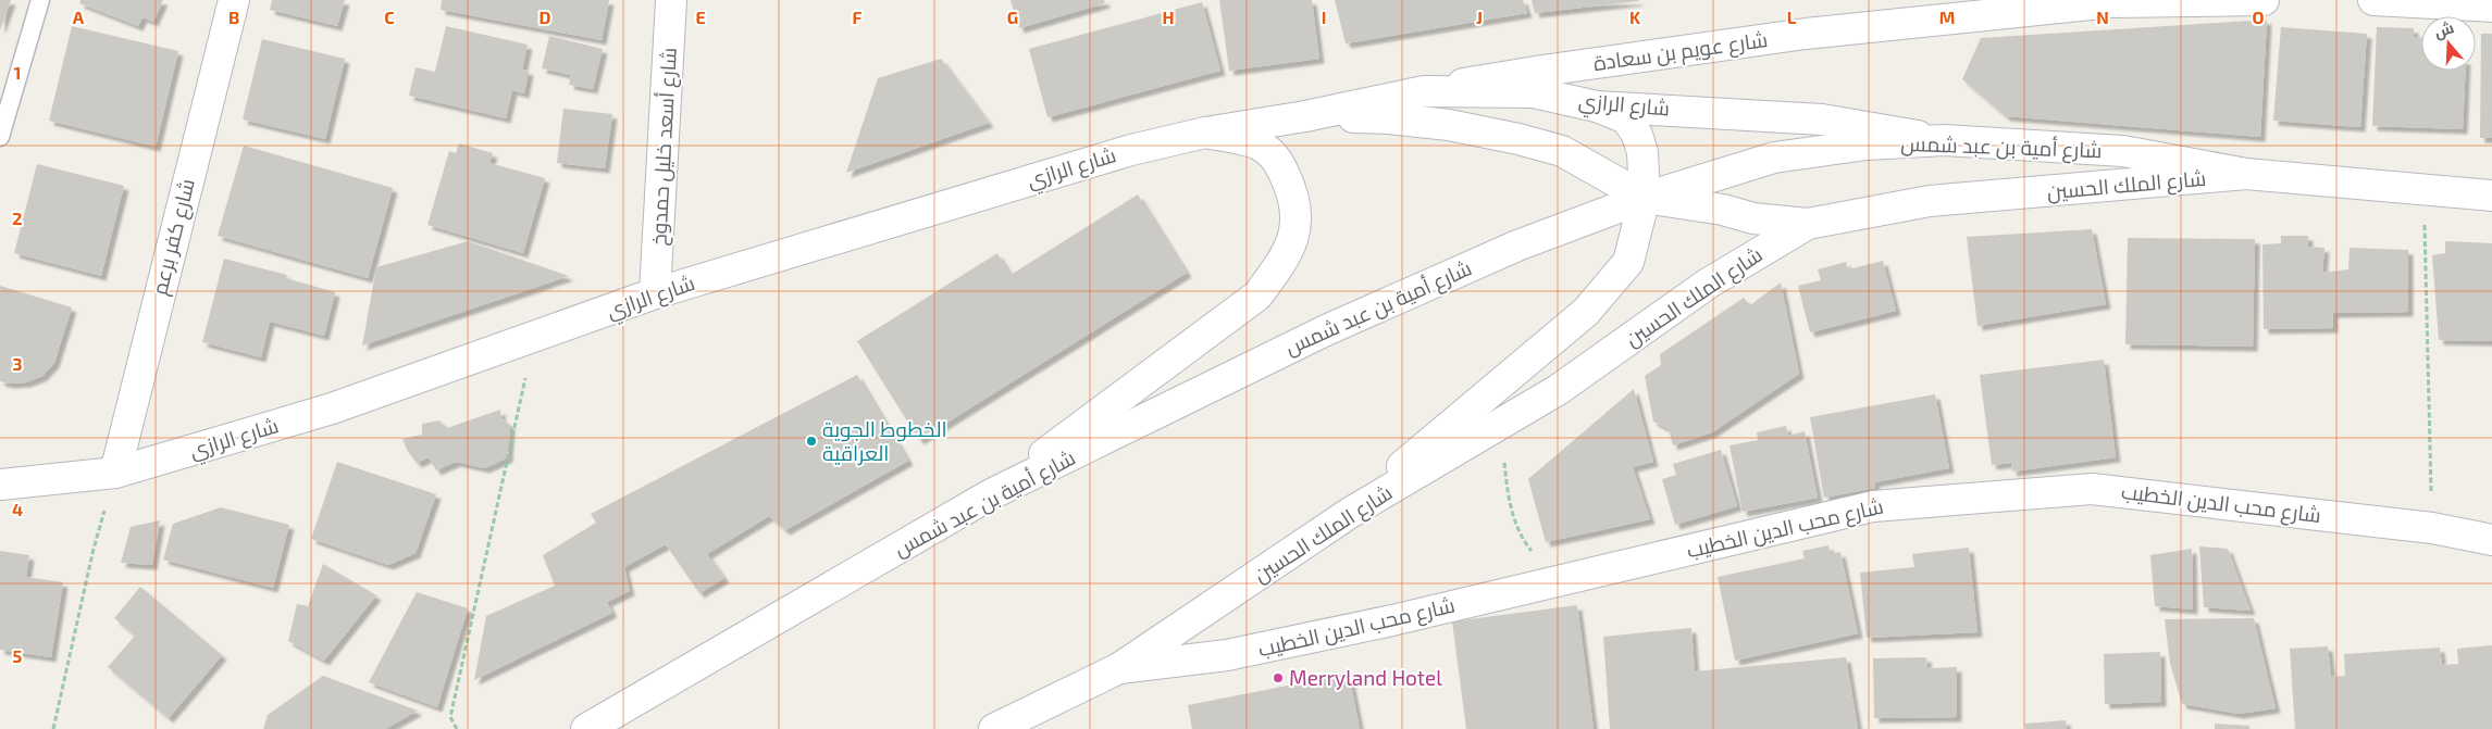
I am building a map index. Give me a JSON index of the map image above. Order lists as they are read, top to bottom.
{
  "streets": {
    "street": [
      "شارع عويم بن سعادة",
      "شارع الرازي",
      "شارع أسعد خليل حمدوخ",
      "شارع أمية بن عبد شمس",
      "شارع الملك الحسين",
      "شارع كفر برعم",
      "شارع محب الدين الخطيب"
    ]
  },
  "crossings": [
    ["شارع عويم بن سعادة", "شارع الرازي"],
    ["شارع الرازي", "شارع أسعد خليل حمدوخ"],
    ["شارع الرازي", "شارع أمية بن عبد شمس"],
    ["شارع الرازي", "شارع الملك الحسين"],
    ["شارع الرازي", "شارع كفر برعم"],
    ["شارع أمية بن عبد شمس", "شارع الملك الحسين"],
    ["شارع الملك الحسين", "شارع محب الدين الخطيب"]
  ],
  "places": ["الخطوط الجوية العراقية", "Merryland Hotel"],
  "north": "top",
  "grid": {
    "columns": [
      "A",
      "B",
      "C",
      "D",
      "E",
      "F",
      "G",
      "H",
      "I",
      "J",
      "K",
      "L",
      "M",
      "N",
      "O"
    ],
    "rows": [
      "1",
      "2",
      "3",
      "4",
      "5"
    ]
  }
}
